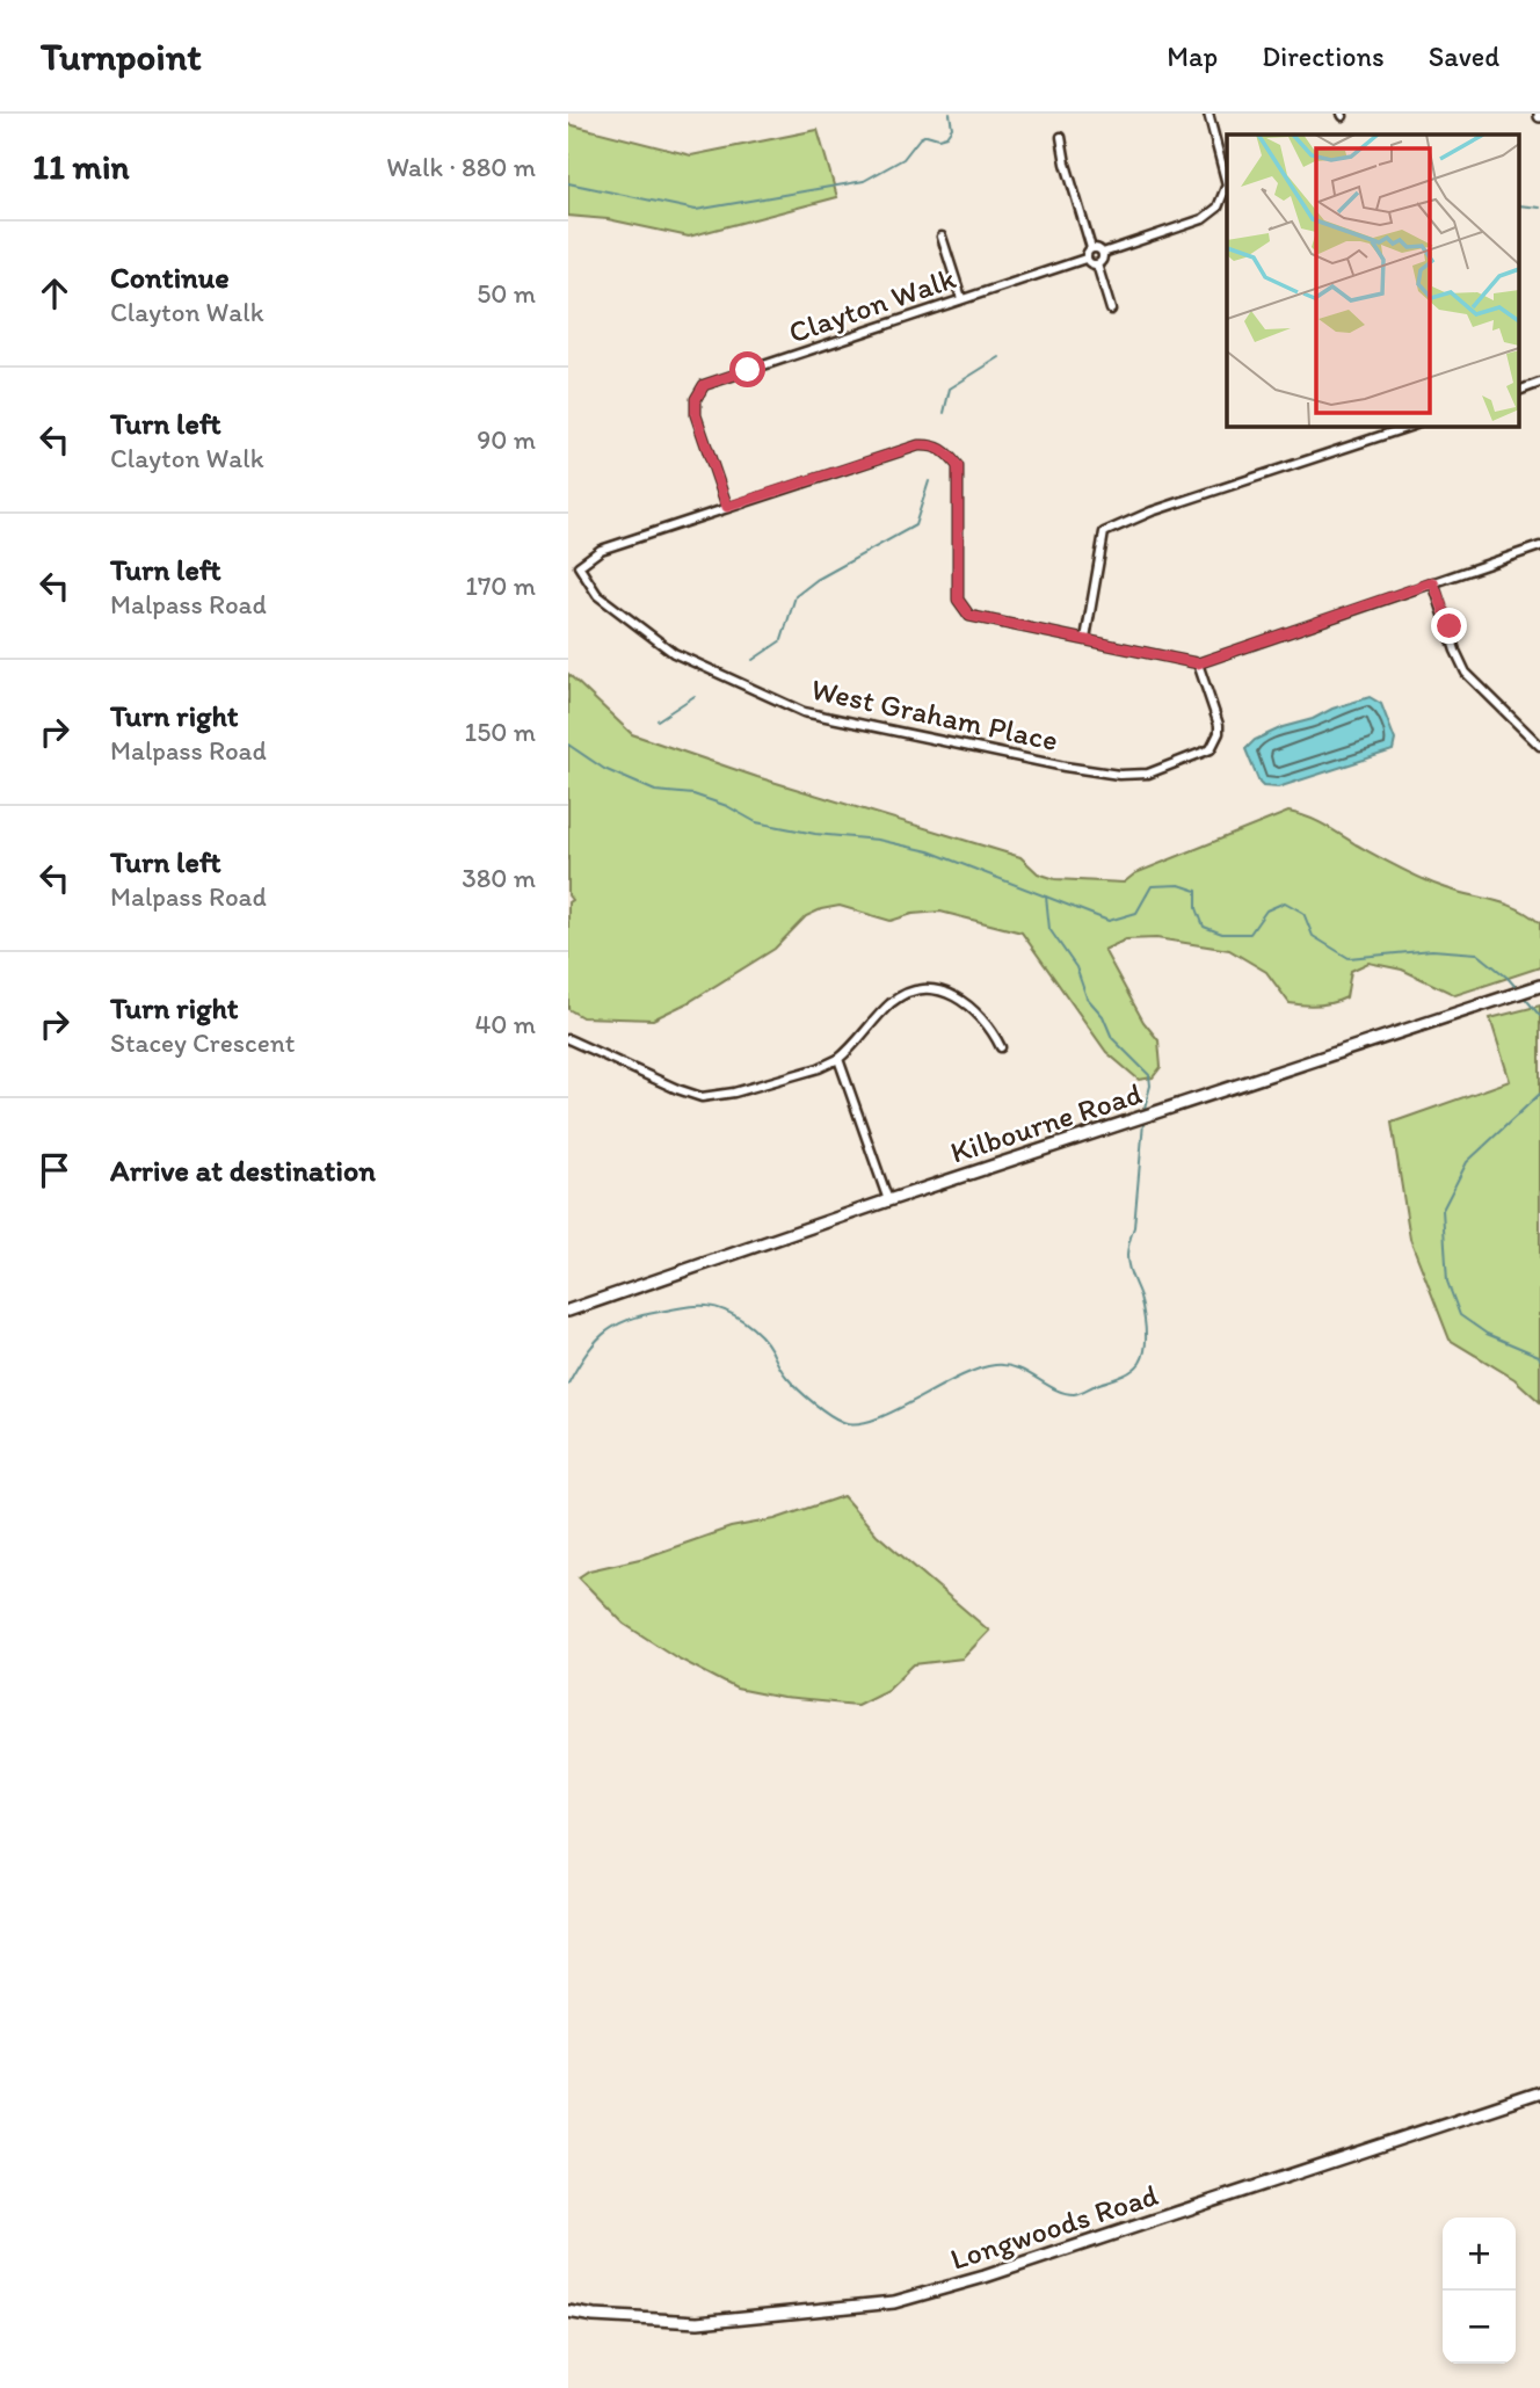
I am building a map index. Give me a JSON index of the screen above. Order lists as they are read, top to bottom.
{
  "streets": {
    "street": [
      "Clayton Walk",
      "West Graham Place",
      "Kilbourne Road",
      "Longwoods Road"
    ]
  },
  "crossings": [
    ["Clayton Walk", "West Graham Place"]
  ],
  "page": {
    "header": "Turnpoint",
    "nav": ["Map", "Directions", "Saved"],
    "heading": ["11 min", "Walk · 880 m"],
    "list": [
      ["Continue", "Clayton Walk", "50 m"],
      ["Turn left", "Clayton Walk", "90 m"],
      ["Turn left", "Malpass Road", "170 m"],
      ["Turn right", "Malpass Road", "150 m"],
      ["Turn left", "Malpass Road", "380 m"],
      ["Turn right", "Stacey Crescent", "40 m"],
      "Arrive at destination"
    ],
    "map_buttons": ["+", "−"]
  }
}
